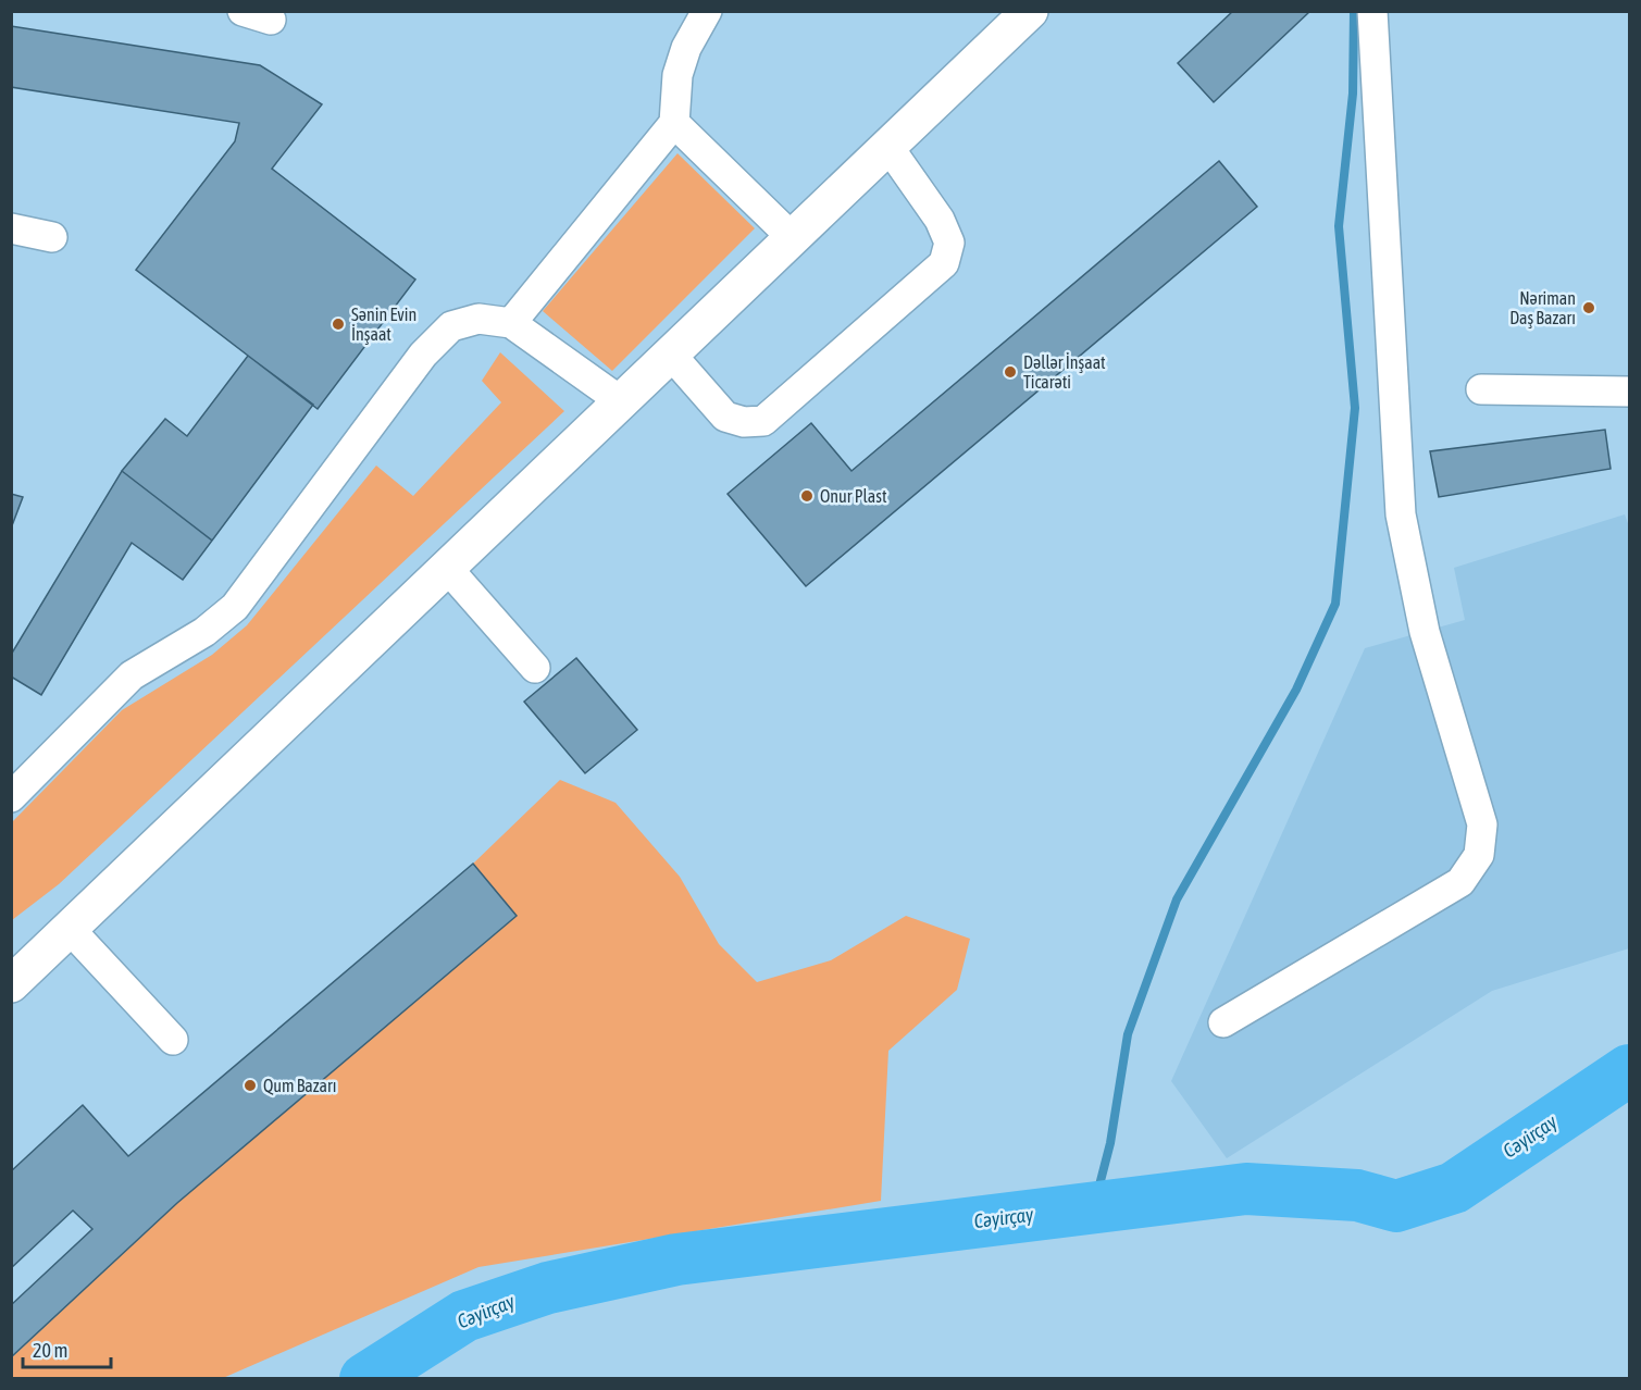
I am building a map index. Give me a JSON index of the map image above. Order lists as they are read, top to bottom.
{
  "water": ["Cəyirçay"],
  "places": [
    "Nəriman Daş Bazarı",
    "Sənin Evin İnşaat",
    "Dəllər İnşaat Ticarəti",
    "Onur Plast",
    "Qum Bazarı"
  ],
  "scale_bar": "20 m"
}
